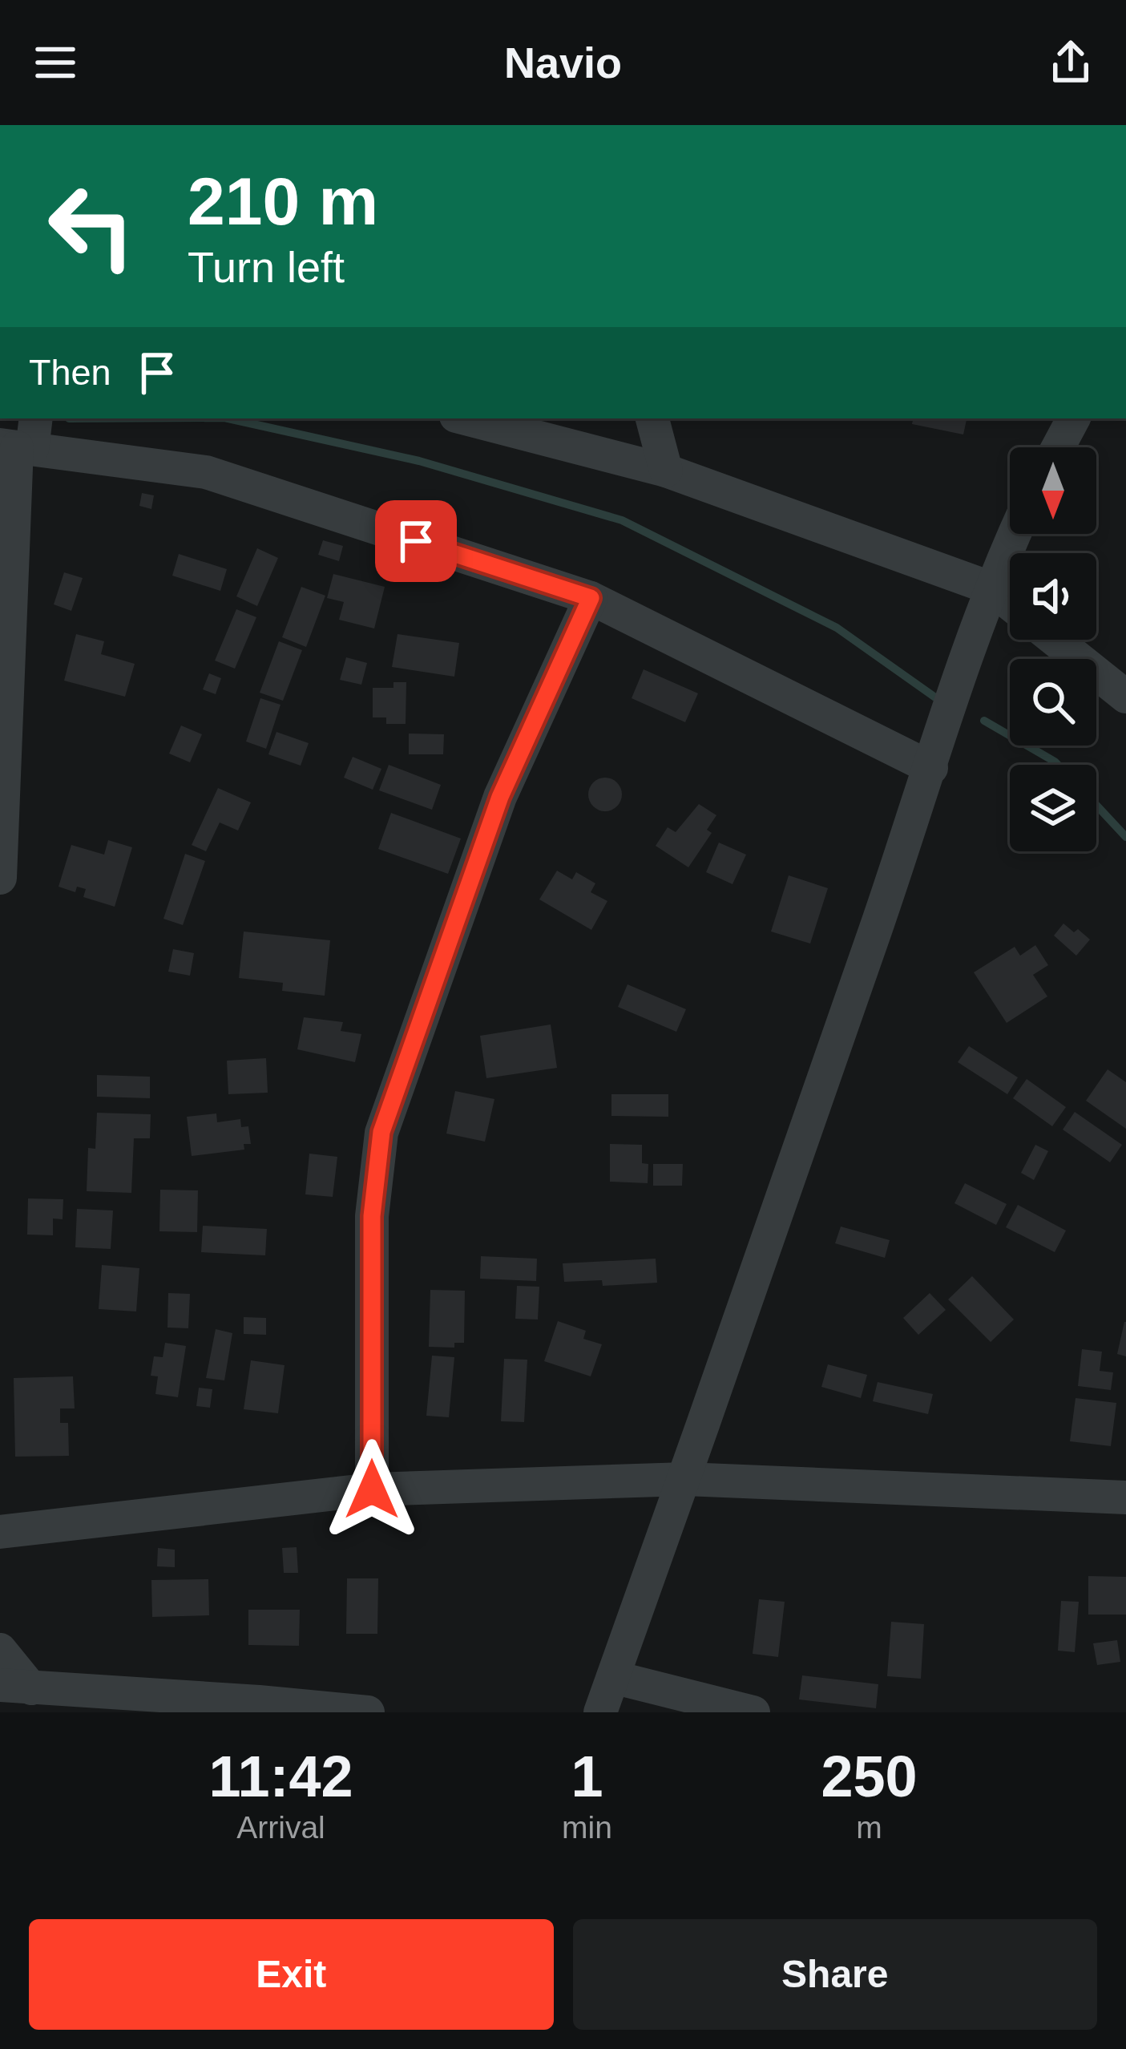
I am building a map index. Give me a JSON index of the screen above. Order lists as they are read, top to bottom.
{
  "north": "bottom",
  "page": {
    "header": "Navio",
    "turn": ["210 m", "Turn left"],
    "then": "Then",
    "eta": [
      "11:42",
      "Arrival",
      "1",
      "min",
      "250",
      "m"
    ],
    "buttons": ["Exit", "Share"]
  }
}
